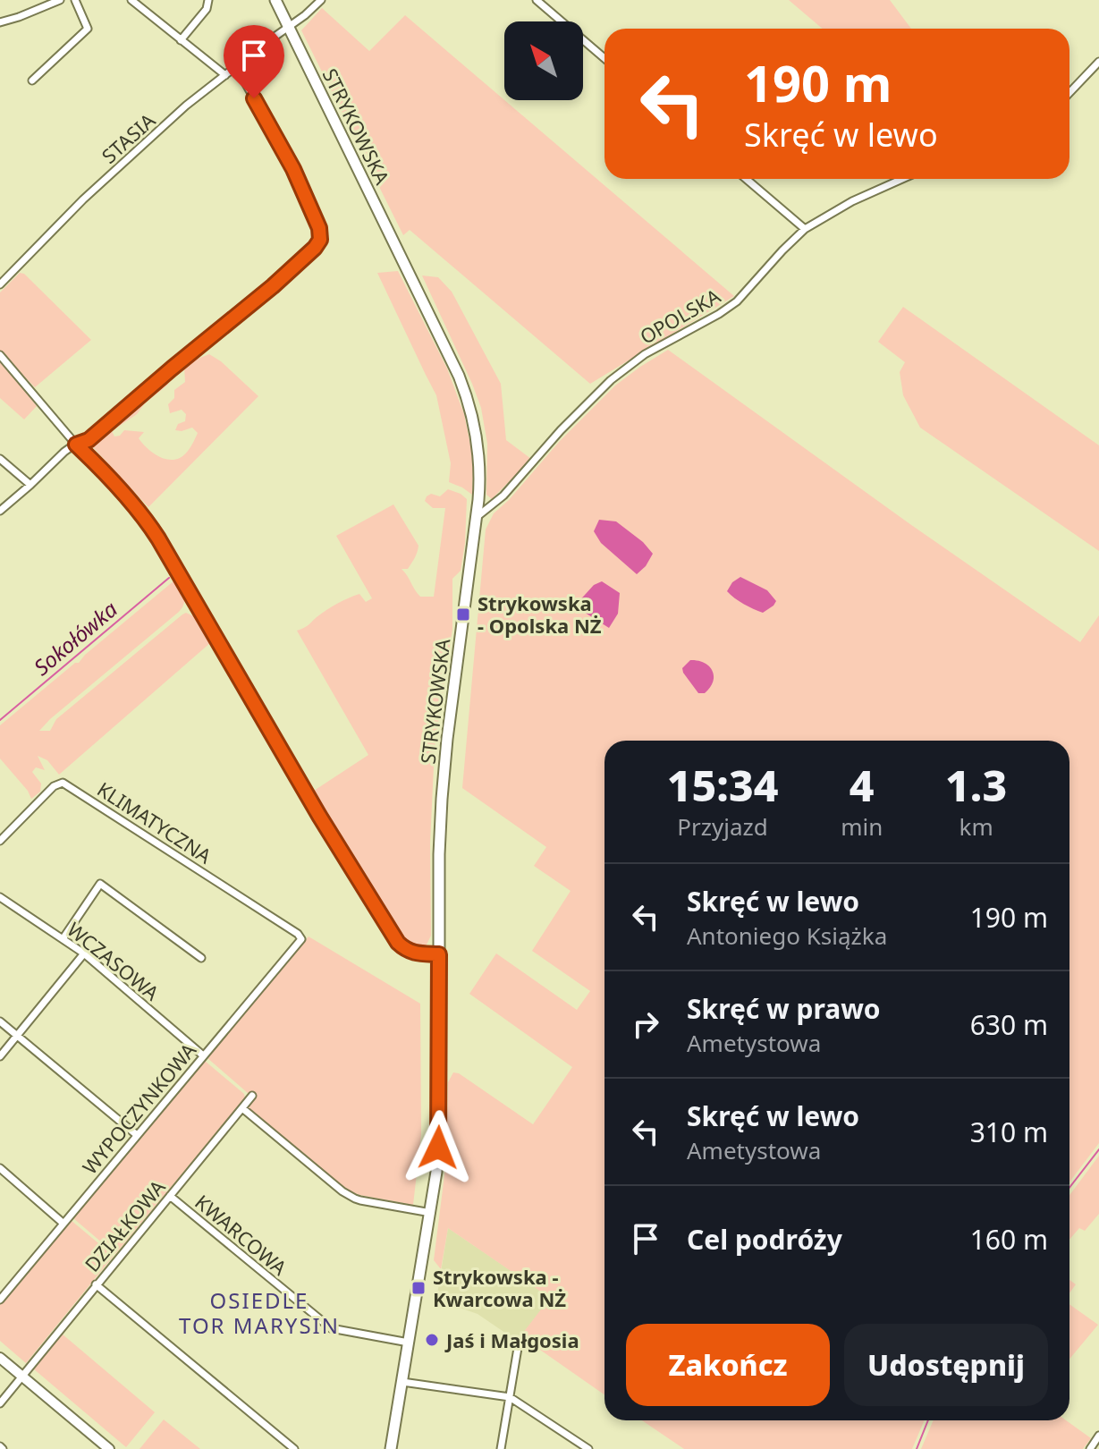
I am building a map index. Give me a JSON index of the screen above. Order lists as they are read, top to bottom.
{
  "streets": {
    "main road": ["STRYKOWSKA"],
    "street": [
      "STASIA",
      "OPOLSKA",
      "KLIMATYCZNA",
      "WCZASOWA",
      "WYPOCZYNKOWA",
      "DZIAŁKOWA",
      "KWARCOWA"
    ]
  },
  "crossings": [
    ["STRYKOWSKA", "STASIA"],
    ["STRYKOWSKA", "OPOLSKA"],
    ["STRYKOWSKA", "KWARCOWA"],
    ["KLIMATYCZNA", "WYPOCZYNKOWA"],
    ["WCZASOWA", "WYPOCZYNKOWA"],
    ["DZIAŁKOWA", "KWARCOWA"]
  ],
  "districts": ["OSIEDLE TOR MARYSIN"],
  "water": ["Sokołówka"],
  "places": {
    "transit": ["Strykowska - Opolska NŻ", "Strykowska - Kwarcowa NŻ"],
    "other": ["Jaś i Małgosia"]
  },
  "north": "top left",
  "page": {
    "turn": ["190 m", "Skręć w lewo"],
    "eta": [
      "15:34",
      "Przyjazd",
      "4",
      "min",
      "1.3",
      "km"
    ],
    "list": [
      {
        "name": "Skręć w lewo",
        "note": "Antoniego Książka",
        "value": "190 m"
      },
      {
        "name": "Skręć w prawo",
        "note": "Ametystowa",
        "value": "630 m"
      },
      {
        "name": "Skręć w lewo",
        "note": "Ametystowa",
        "value": "310 m"
      },
      {
        "name": "Cel podróży",
        "value": "160 m"
      }
    ],
    "buttons": ["Zakończ", "Udostępnij"]
  }
}
